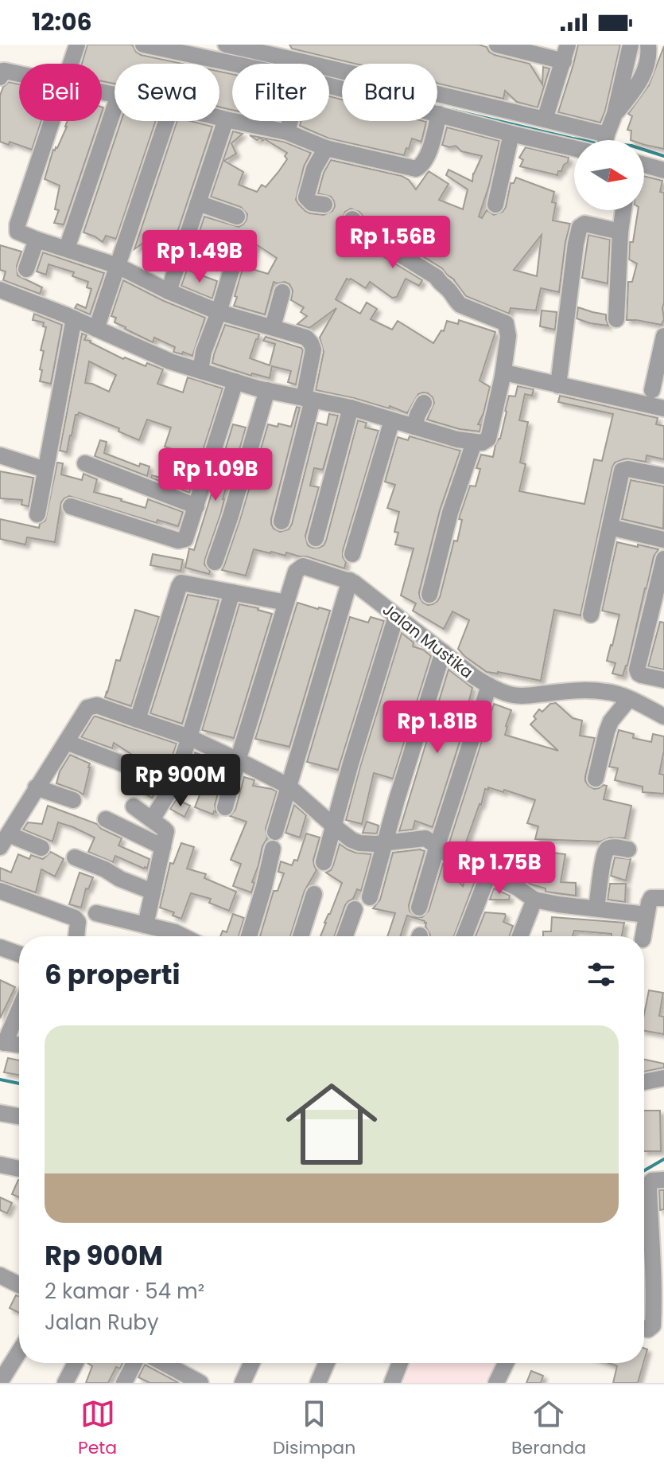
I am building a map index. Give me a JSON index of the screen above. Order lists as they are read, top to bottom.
{
  "streets": {
    "street": ["Jalan Mustika"]
  },
  "north": "right",
  "page": {
    "status": "12:06",
    "chip": [
      "Beli",
      "Sewa",
      "Filter",
      "Baru"
    ],
    "price": [
      "Rp 1.56B",
      "Rp 1.49B",
      "Rp 1.09B",
      "Rp 1.81B",
      "Rp 900M",
      "Rp 1.75B"
    ],
    "heading": "6 properti",
    "list": [
      {
        "name": "Rp 900M",
        "note": "2 kamar · 54 m² · Jalan Ruby"
      }
    ],
    "tabs": ["Peta", "Disimpan", "Beranda"]
  }
}
